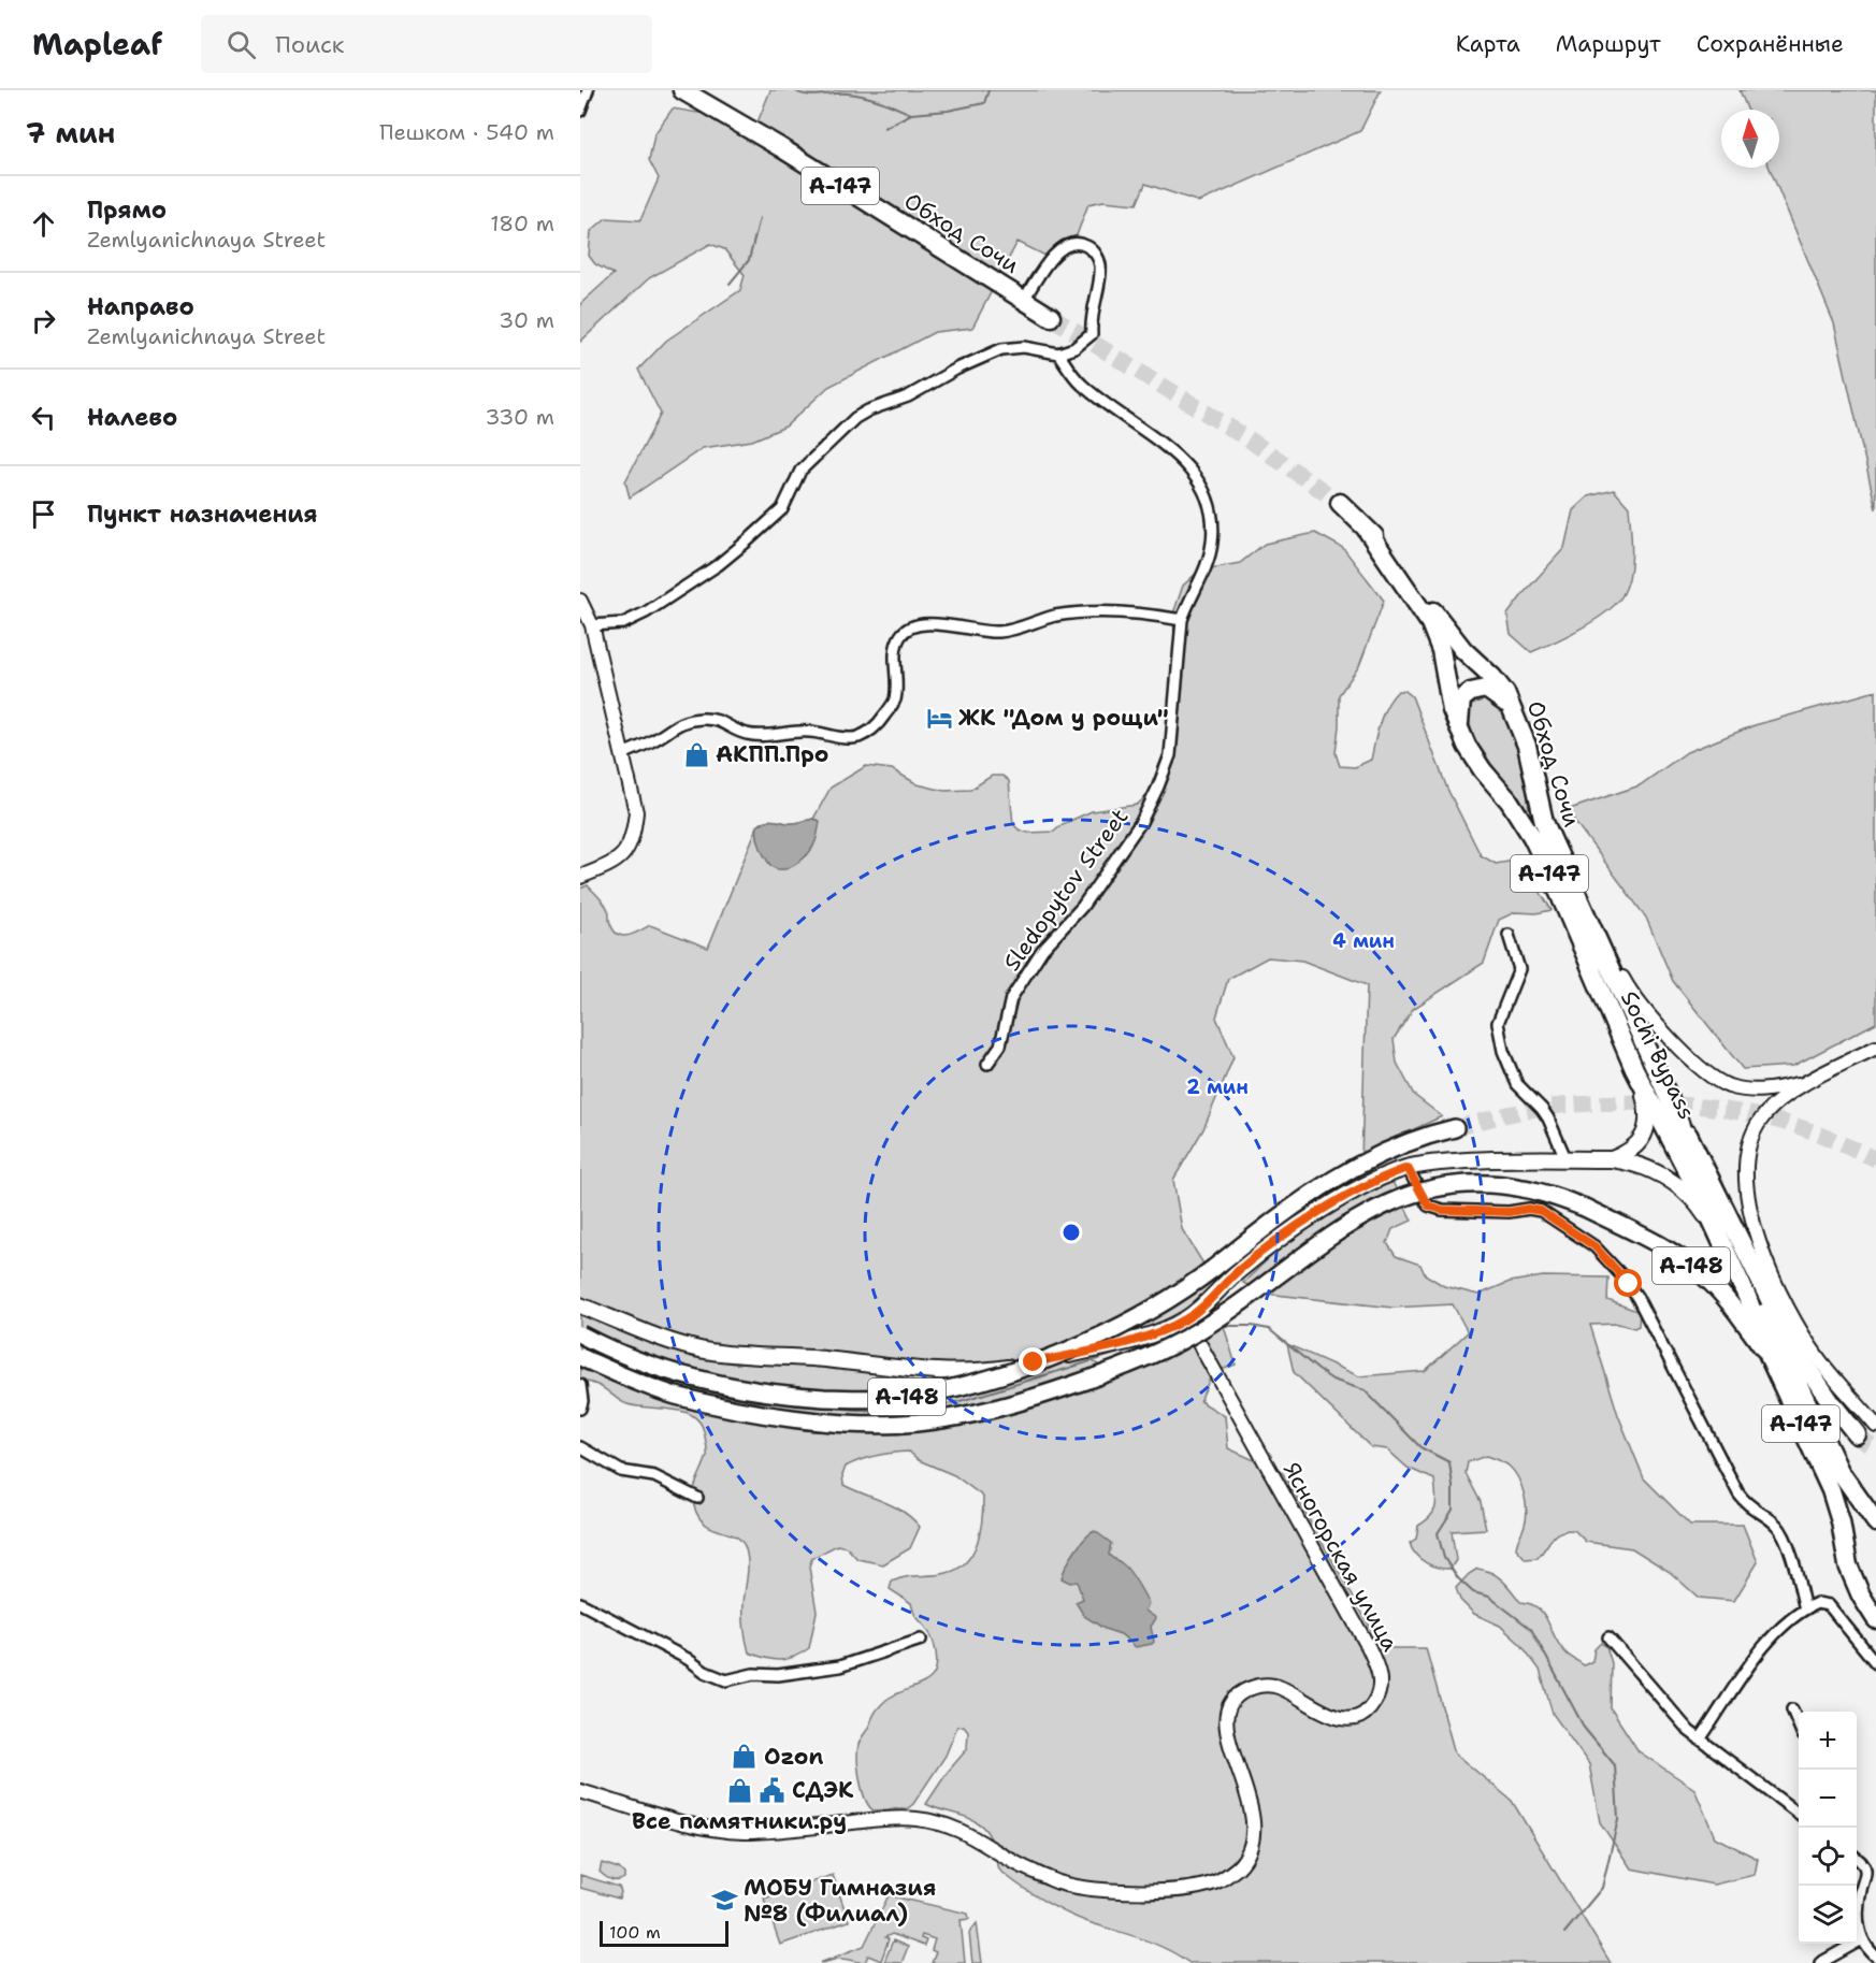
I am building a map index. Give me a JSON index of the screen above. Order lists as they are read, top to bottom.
{
  "streets": {
    "highway": ["А-147", "Обход Сочи", "Sochi Bypass"],
    "main road": ["А-148"],
    "street": ["Sledopytov Street", "Ясногорская улица"]
  },
  "crossings": [
    ["А-147", "Обход Сочи"],
    ["А-147", "Sochi Bypass"],
    ["Обход Сочи", "Sochi Bypass"],
    ["Sochi Bypass", "А-148"]
  ],
  "places": {
    "hotel": ["ЖК \"Дом у рощи\""],
    "shop": ["АКПП.Про", "Ozon", "Все памятники.ру"],
    "public building": ["СДЭК"],
    "school or university": ["МОБУ Гимназия №8 (Филиал)"]
  },
  "scale_bar": "100 m",
  "north": "top",
  "page": {
    "header": "Mapleaf",
    "search": "Поиск",
    "nav": ["Карта", "Маршрут", "Сохранённые"],
    "heading": ["7 мин", "Пешком · 540 m"],
    "list": [
      ["Прямо", "Zemlyanichnaya Street", "180 m"],
      ["Направо", "Zemlyanichnaya Street", "30 m"],
      ["Налево", "330 m"],
      "Пункт назначения"
    ],
    "map_buttons": ["+", "−"],
    "scale": "100 m"
  },
  "rings": ["4 мин", "2 мин"]
}
